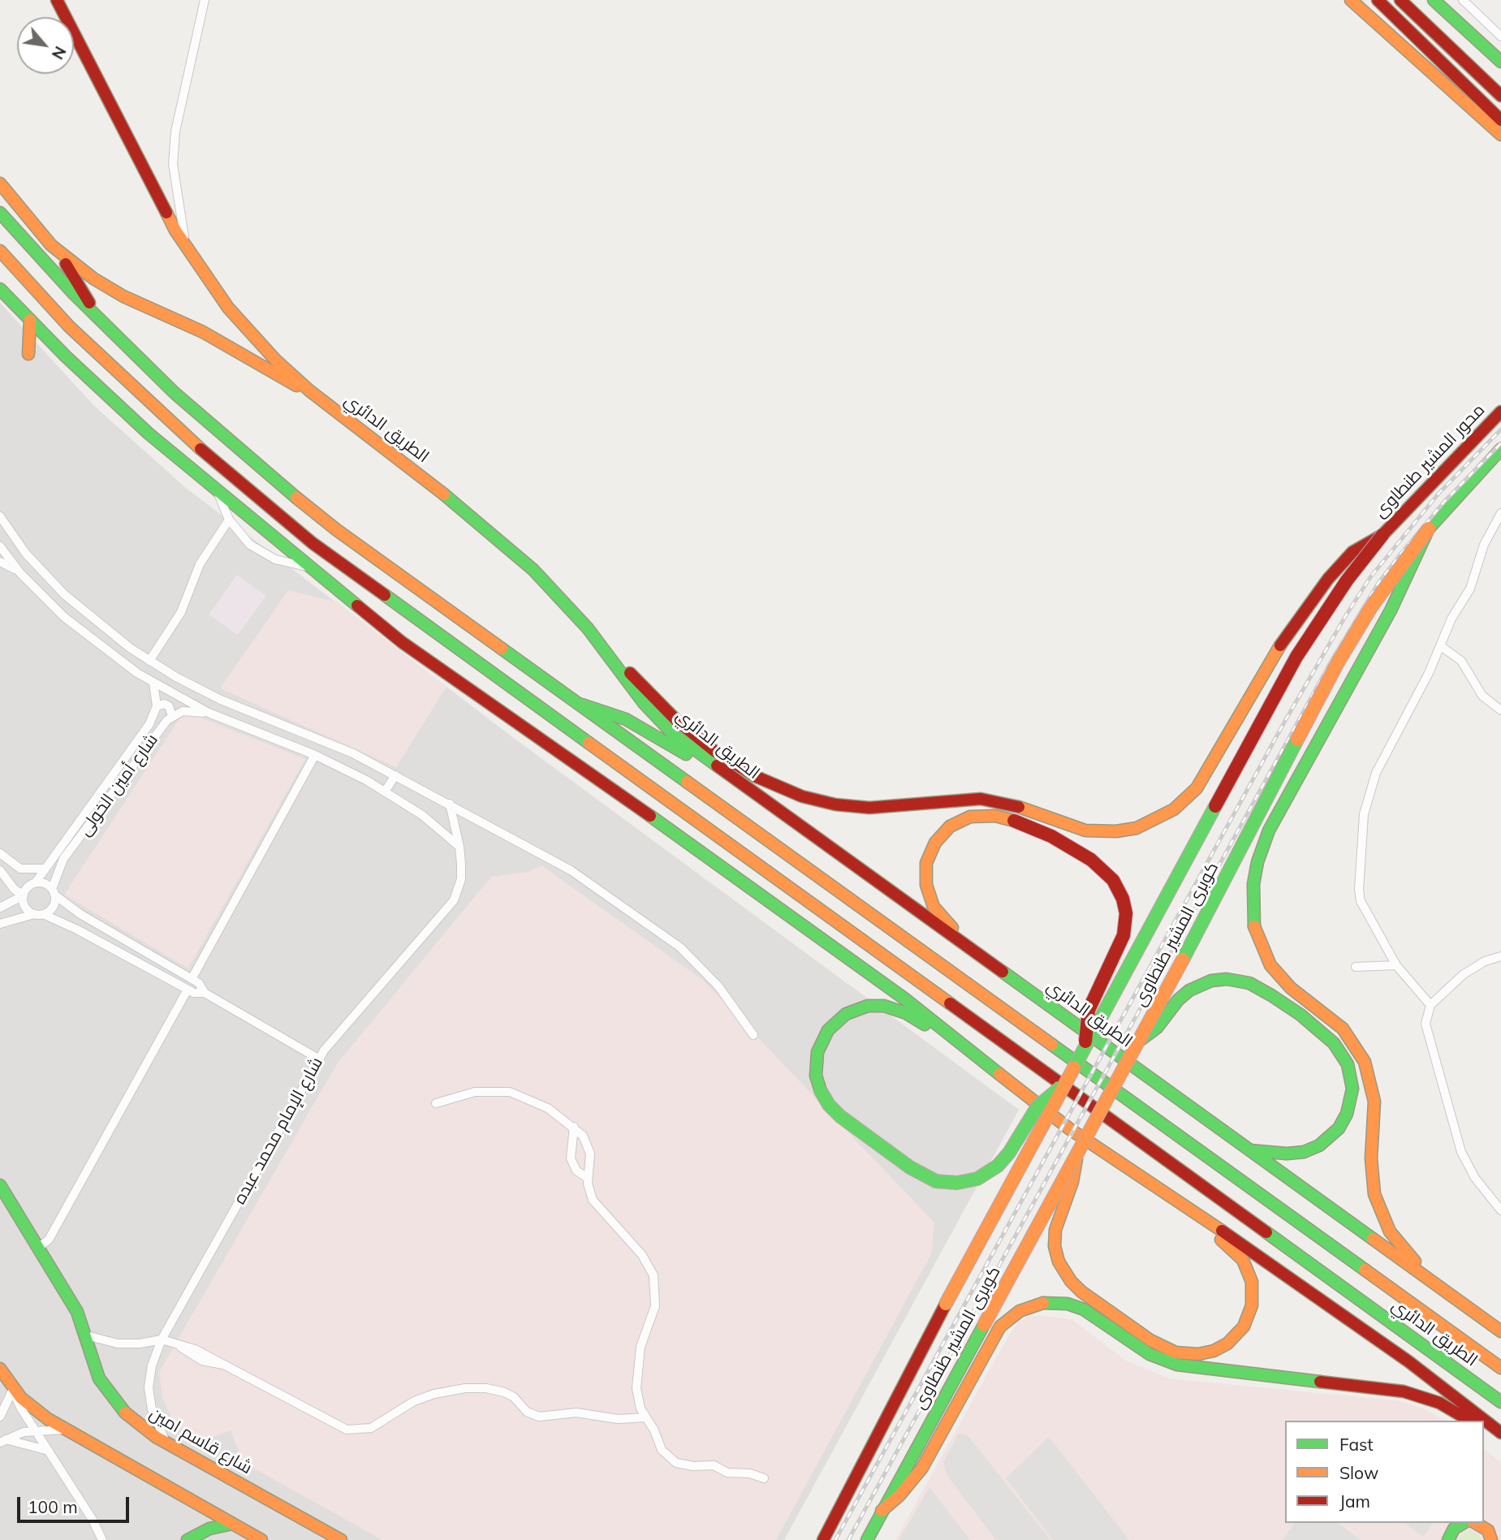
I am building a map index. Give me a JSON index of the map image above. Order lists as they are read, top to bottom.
{
  "streets": {
    "main road": [
      "الطريق الدائري",
      "محور المشير طنطاوى",
      "كوبرى المشير طنطاوى",
      "شارع قاسم امين"
    ],
    "street": ["شارع أمين الخولى", "شارع الإمام محمد عبده"]
  },
  "crossings": [
    ["محور المشير طنطاوى", "كوبرى المشير طنطاوى"],
    ["شارع الإمام محمد عبده", "شارع قاسم امين"]
  ],
  "legend": ["Fast", "Slow", "Jam"],
  "scale_bar": "100 m",
  "north": "bottom right"
}
